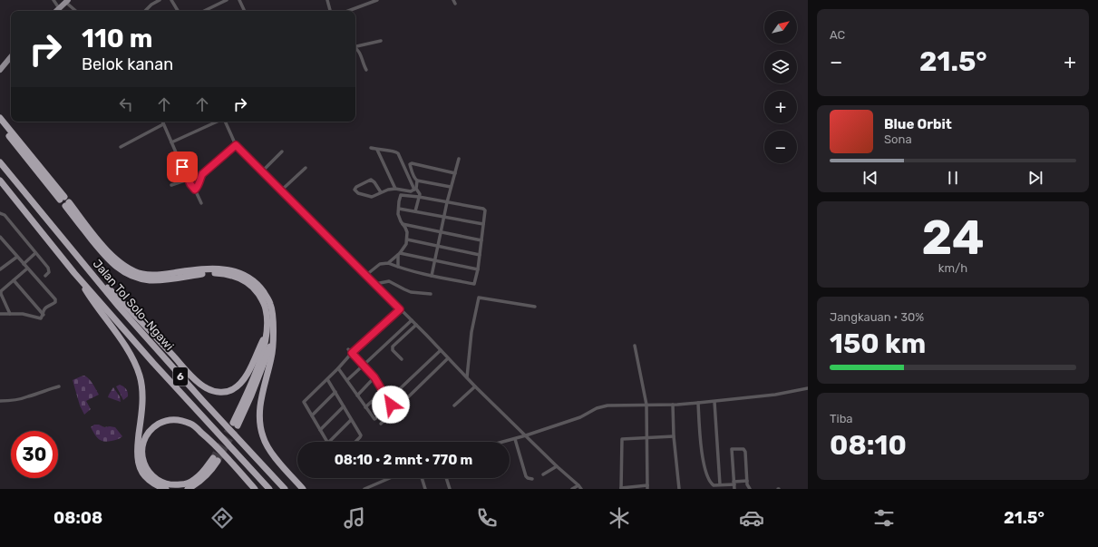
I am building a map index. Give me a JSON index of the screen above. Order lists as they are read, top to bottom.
{
  "streets": {
    "highway": ["Jalan Tol Solo–Ngawi", "6"]
  },
  "north": "top right",
  "page": {
    "tile": [
      "AC",
      ["24", "km/h"],
      ["Jangkauan · 30%", "150 km"],
      ["Tiba", "08:10"]
    ],
    "map_buttons": ["+", "−"],
    "turn": ["110 m", "Belok kanan"],
    "heat": ["−", "21.5°", "+"],
    "song": ["Blue Orbit", "Sona"],
    "limit": "30",
    "trip": "08:10 · 2 mnt · 770 m",
    "tabs": ["08:08", "21.5°"]
  }
}
